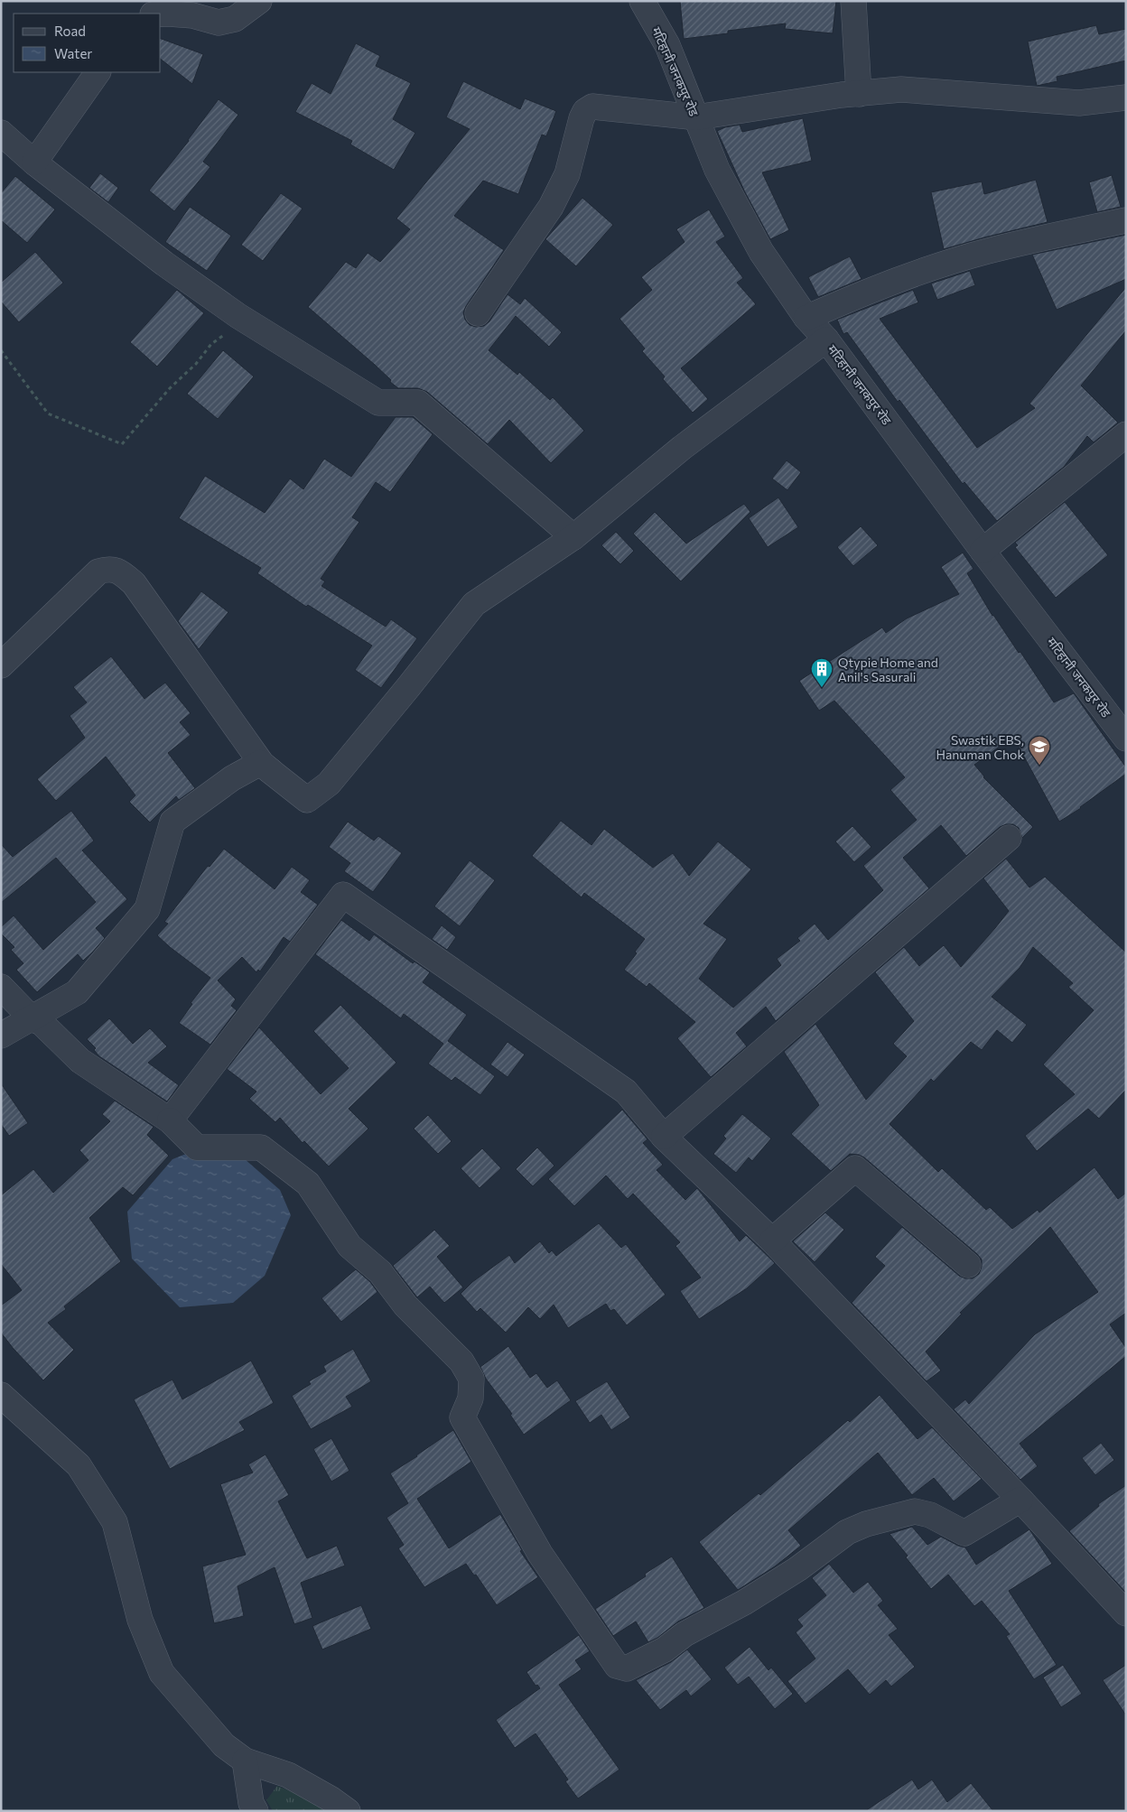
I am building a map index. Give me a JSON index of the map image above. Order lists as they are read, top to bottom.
{
  "streets": {
    "street": ["मटिहानी जनकपुर रोड"]
  },
  "places": {
    "building": ["Qtypie Home and Anil's Sasurali"],
    "school or university": ["Swastik EBS, Hanuman Chok"]
  },
  "legend": ["Road", "Water"]
}
